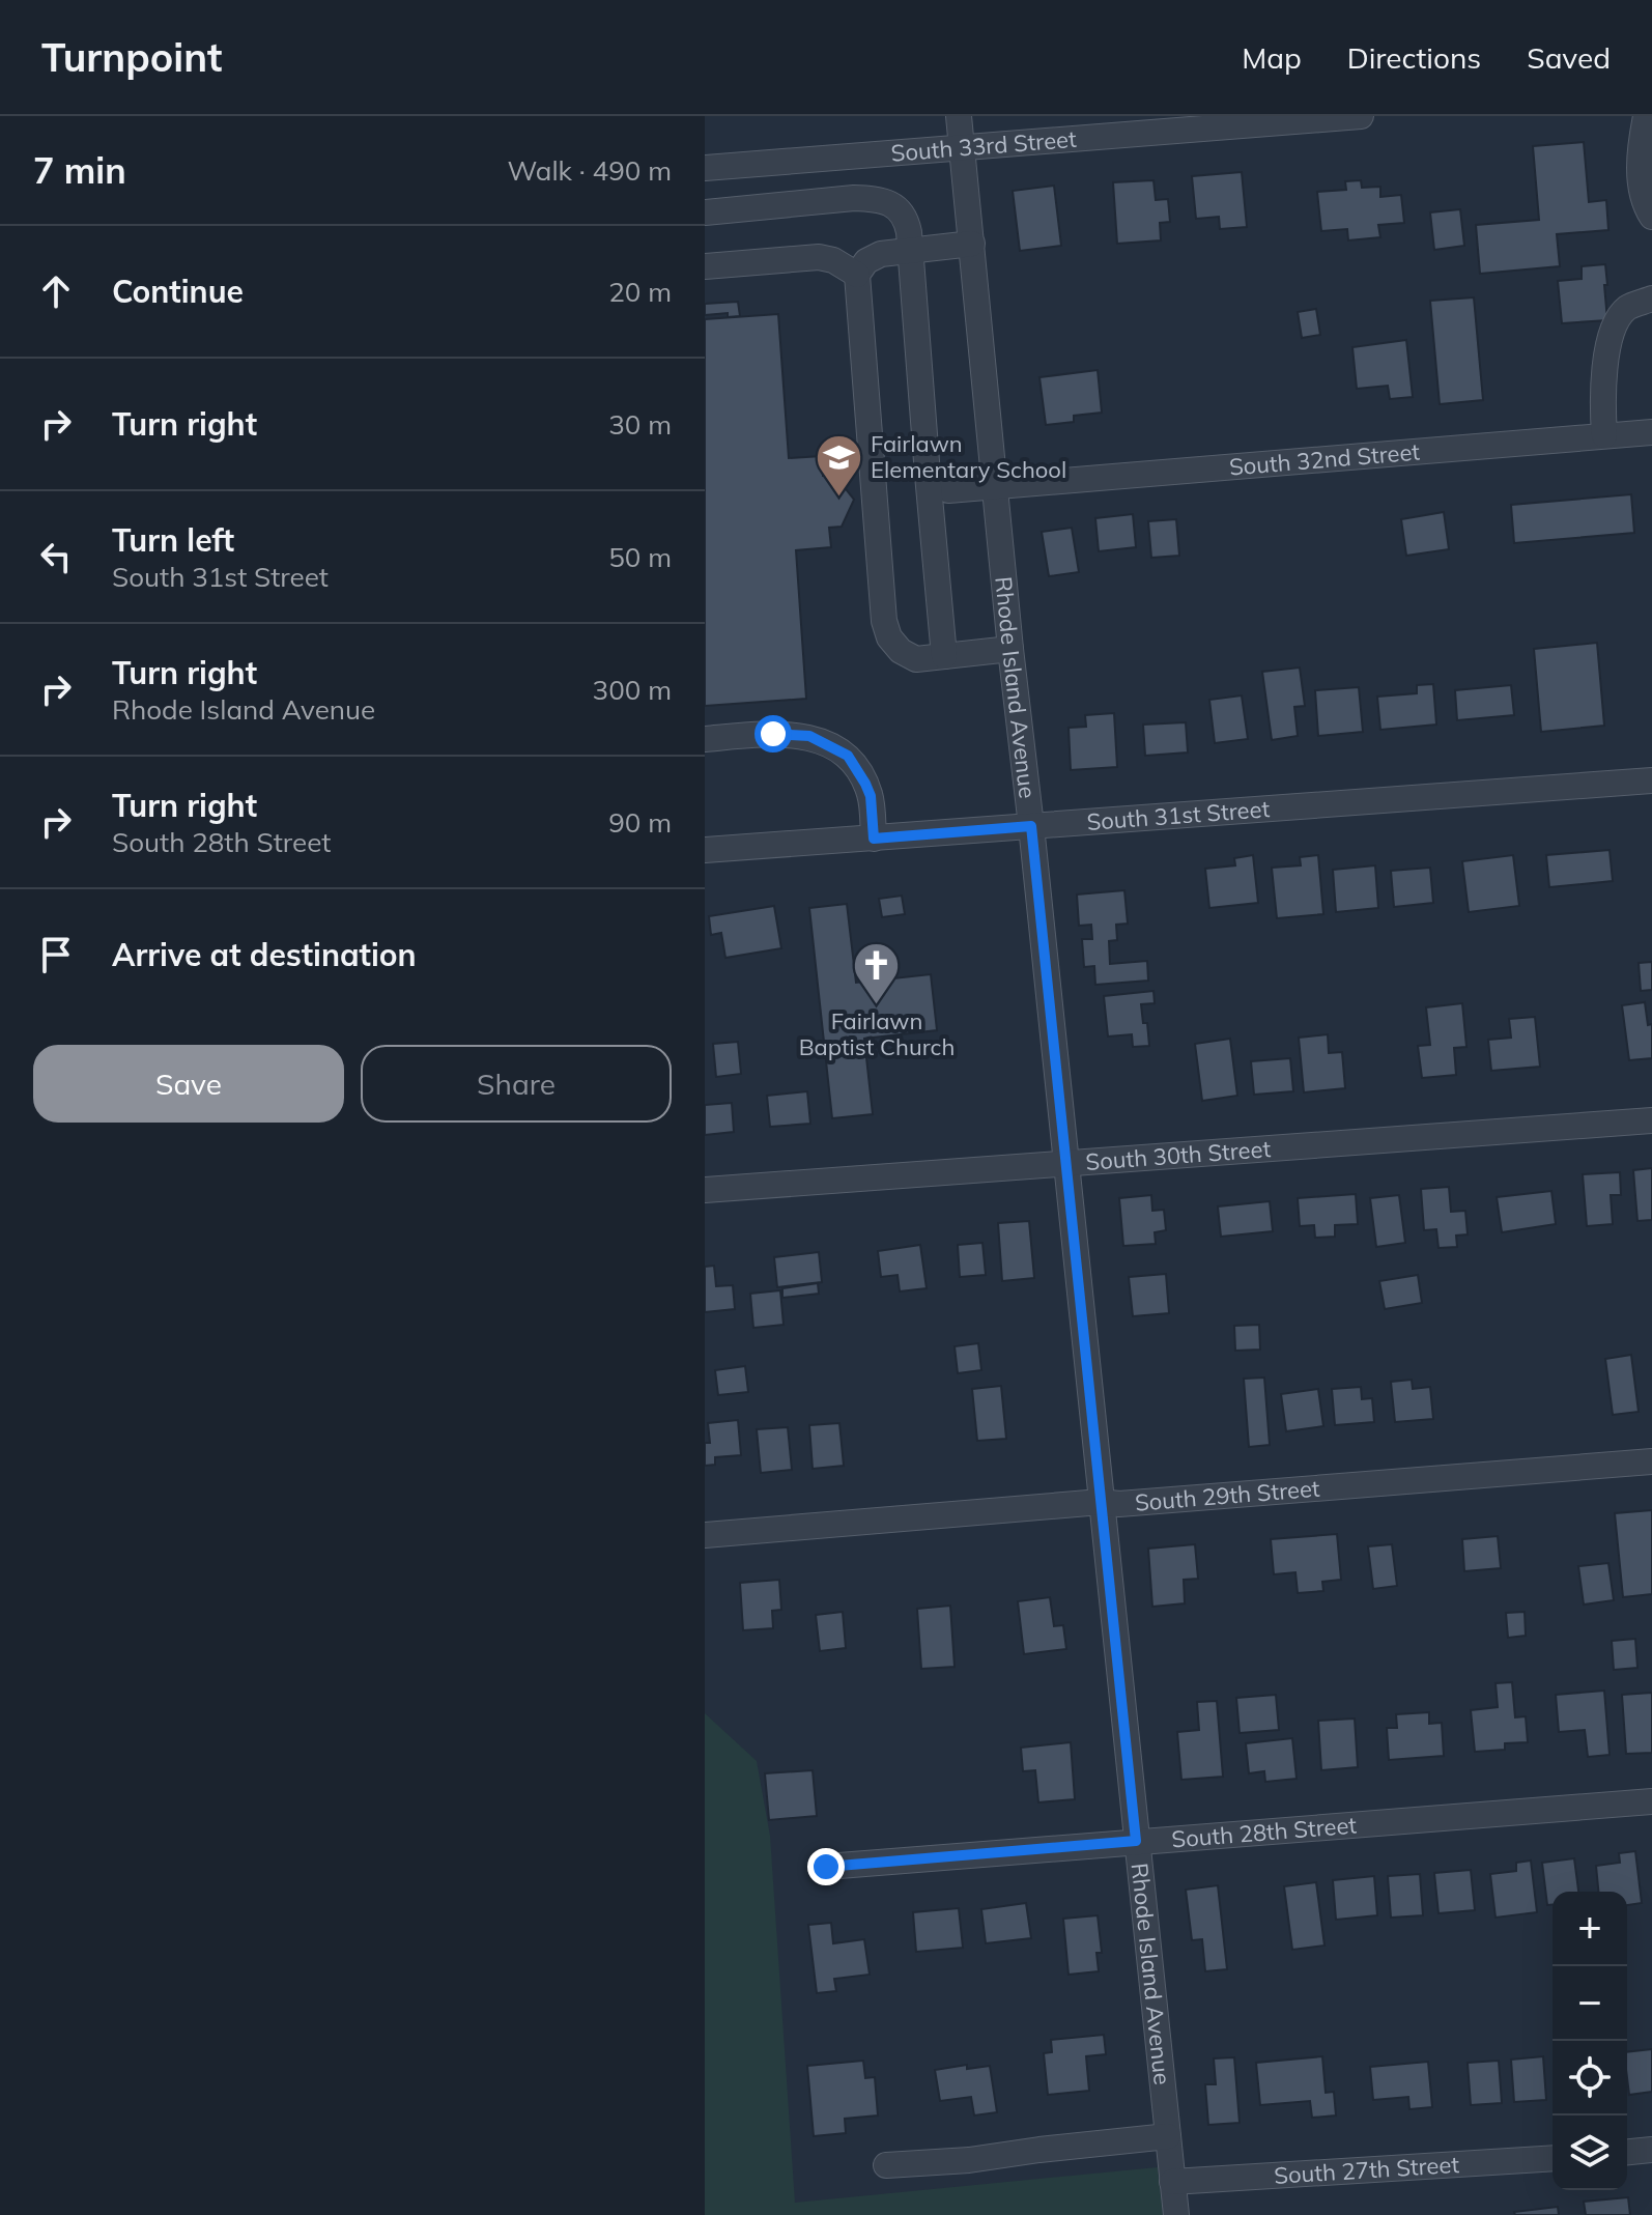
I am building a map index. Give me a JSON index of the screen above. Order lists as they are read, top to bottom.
{
  "streets": {
    "street": [
      "South 33rd Street",
      "South 32nd Street",
      "Rhode Island Avenue",
      "South 31st Street",
      "South 30th Street",
      "South 29th Street",
      "South 28th Street",
      "South 27th Street"
    ]
  },
  "crossings": [
    ["South 33rd Street", "Rhode Island Avenue"],
    ["South 32nd Street", "Rhode Island Avenue"],
    ["Rhode Island Avenue", "South 31st Street"],
    ["Rhode Island Avenue", "South 30th Street"],
    ["Rhode Island Avenue", "South 29th Street"],
    ["Rhode Island Avenue", "South 28th Street"],
    ["Rhode Island Avenue", "South 27th Street"]
  ],
  "places": {
    "school or university": ["Fairlawn Elementary School"],
    "church": ["Fairlawn Baptist Church"]
  },
  "page": {
    "header": "Turnpoint",
    "nav": ["Map", "Directions", "Saved"],
    "heading": ["7 min", "Walk · 490 m"],
    "list": [
      ["Continue", "20 m"],
      ["Turn right", "30 m"],
      ["Turn left", "South 31st Street", "50 m"],
      ["Turn right", "Rhode Island Avenue", "300 m"],
      ["Turn right", "South 28th Street", "90 m"],
      "Arrive at destination"
    ],
    "buttons": ["Save", "Share"],
    "map_buttons": ["+", "−"]
  }
}
